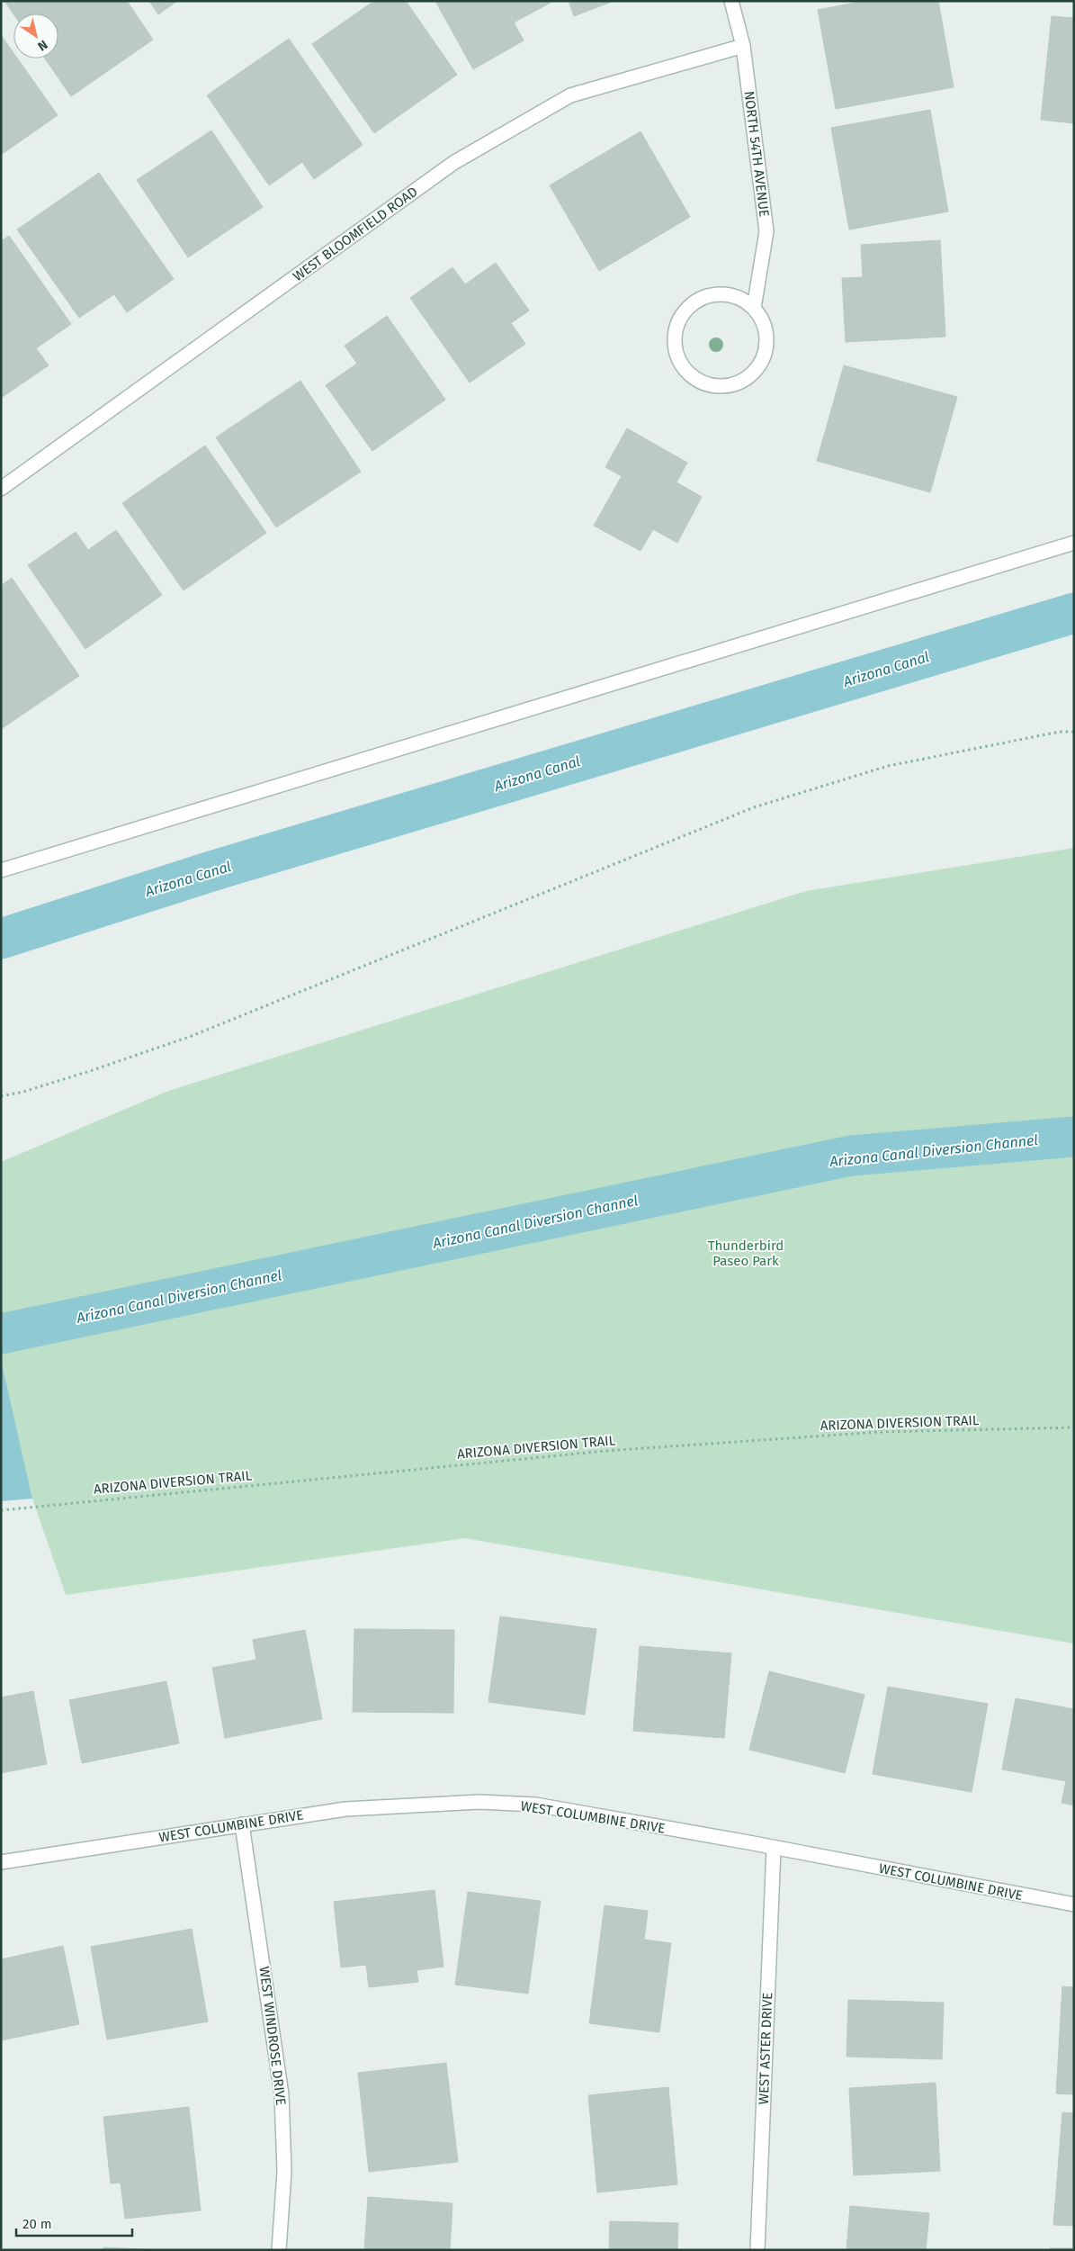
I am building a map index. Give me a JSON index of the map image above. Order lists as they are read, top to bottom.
{
  "streets": {
    "street": [
      "NORTH 54TH AVENUE",
      "WEST BLOOMFIELD ROAD",
      "WEST COLUMBINE DRIVE",
      "WEST WINDROSE DRIVE",
      "WEST ASTER DRIVE"
    ],
    "path": ["ARIZONA DIVERSION TRAIL"]
  },
  "crossings": [
    ["NORTH 54TH AVENUE", "WEST BLOOMFIELD ROAD"],
    ["WEST COLUMBINE DRIVE", "WEST WINDROSE DRIVE"],
    ["WEST COLUMBINE DRIVE", "WEST ASTER DRIVE"]
  ],
  "water": ["Arizona Canal", "Arizona Canal Diversion Channel"],
  "parks": ["Thunderbird Paseo Park"],
  "scale_bar": "20 m",
  "north": "bottom right"
}
